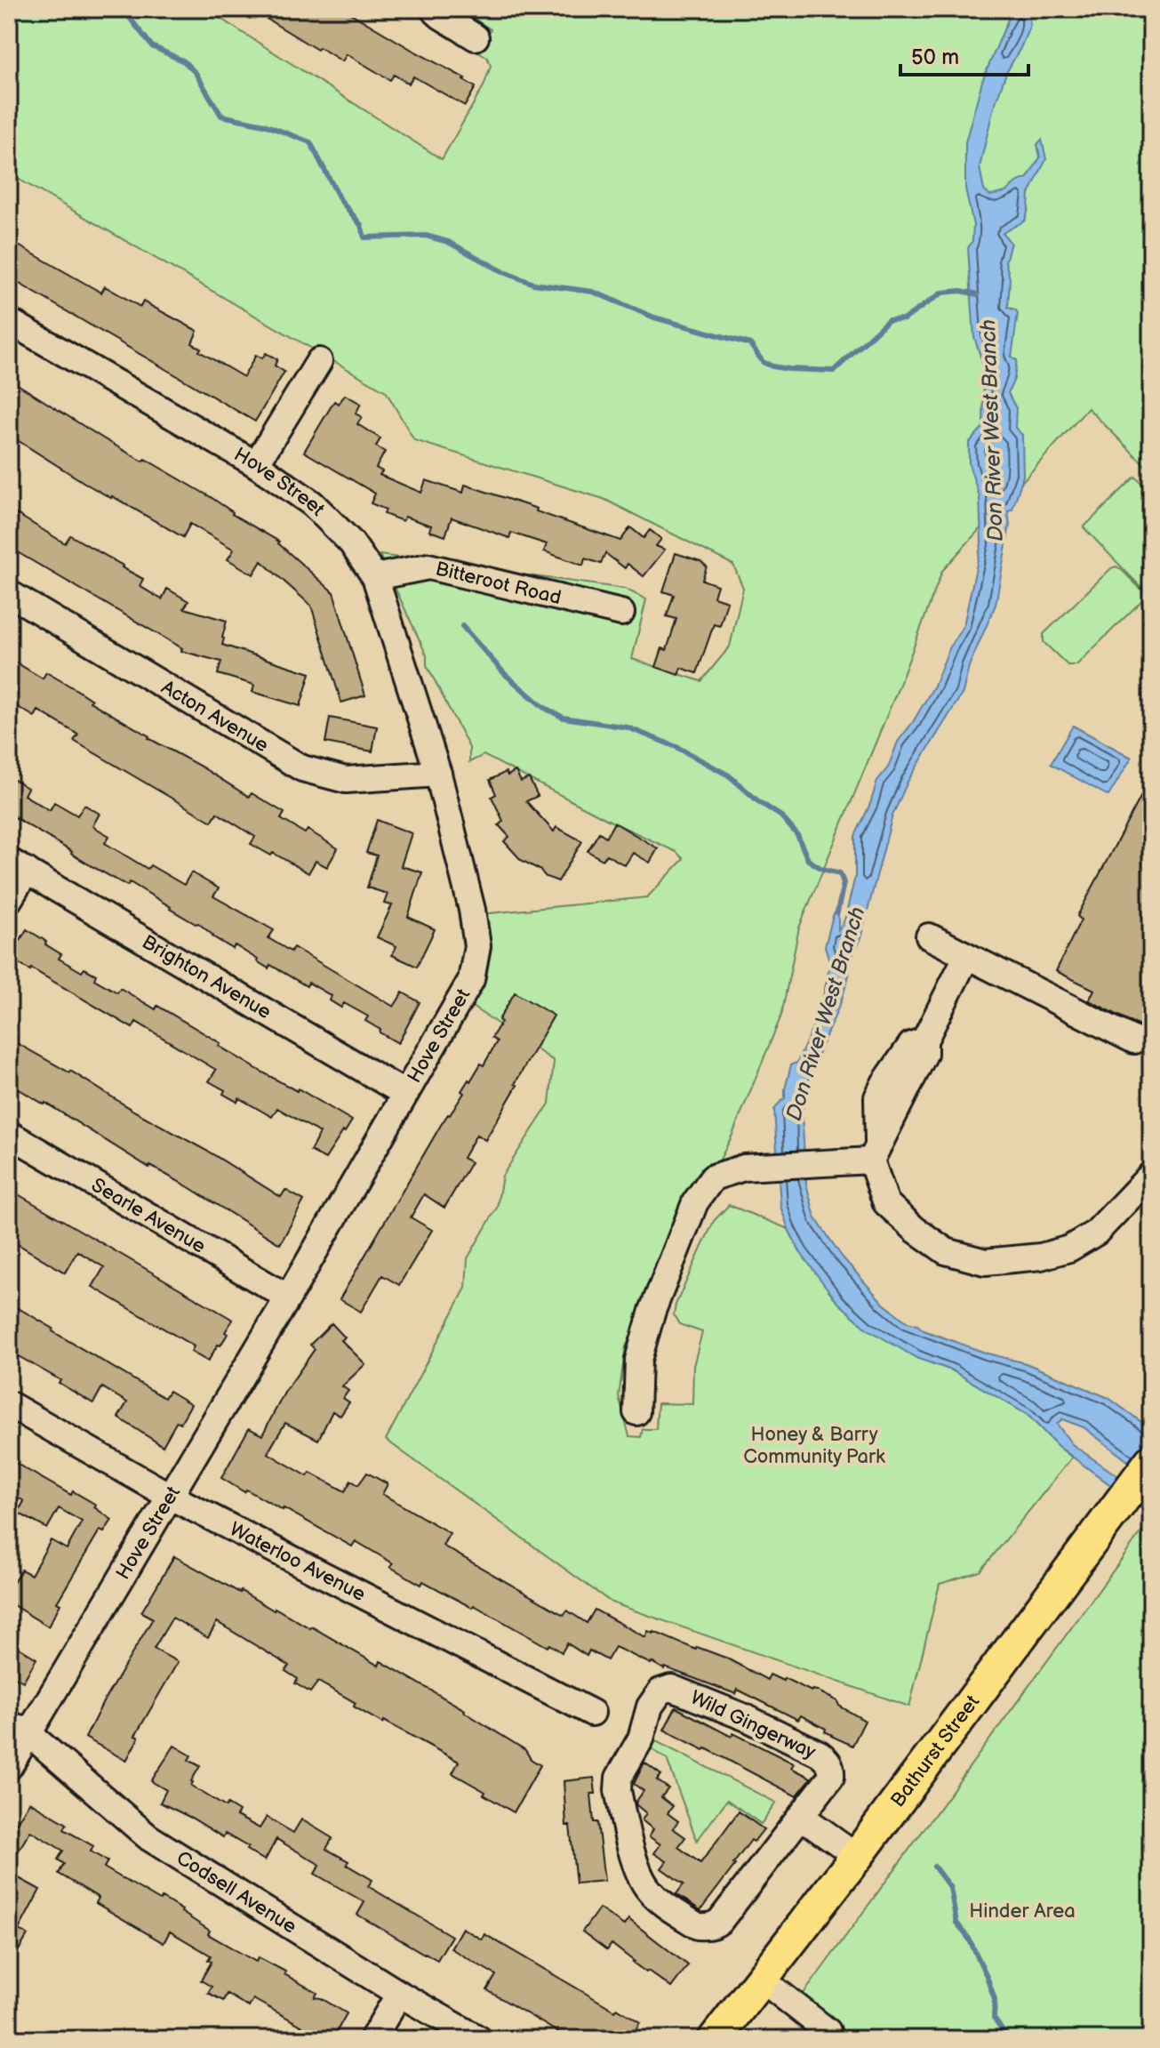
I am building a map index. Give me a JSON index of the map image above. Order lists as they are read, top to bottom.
{
  "streets": {
    "main road": ["Bathurst Street"],
    "street": [
      "Hove Street",
      "Bitteroot Road",
      "Acton Avenue",
      "Brighton Avenue",
      "Searle Avenue",
      "Waterloo Avenue",
      "Wild Gingerway",
      "Codsell Avenue"
    ]
  },
  "crossings": [
    ["Hove Street", "Bitteroot Road"],
    ["Hove Street", "Acton Avenue"],
    ["Hove Street", "Brighton Avenue"],
    ["Hove Street", "Searle Avenue"],
    ["Hove Street", "Waterloo Avenue"],
    ["Hove Street", "Codsell Avenue"]
  ],
  "water": ["Don River West Branch"],
  "parks": ["Honey & Barry Community Park", "Hinder Area"],
  "scale_bar": "50 m"
}
